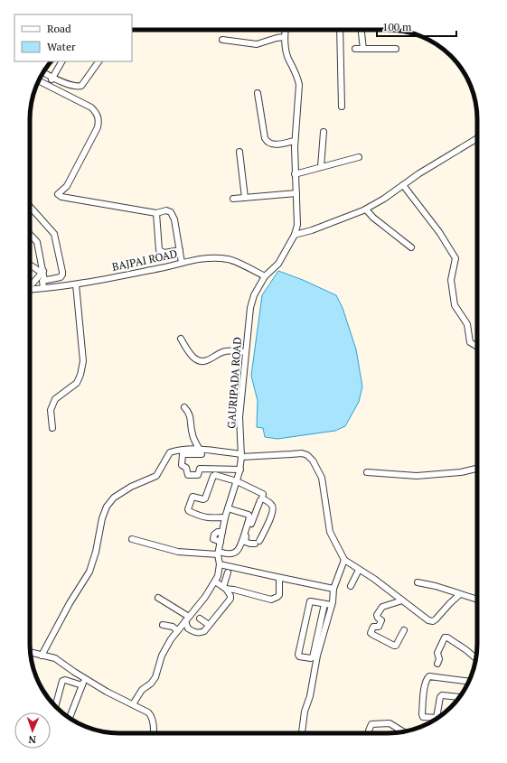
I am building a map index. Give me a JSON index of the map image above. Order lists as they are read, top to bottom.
{
  "streets": {
    "street": ["BAJPAI ROAD", "GAURIPADA ROAD"]
  },
  "crossings": [
    ["BAJPAI ROAD", "GAURIPADA ROAD"]
  ],
  "legend": ["Road", "Water"],
  "scale_bar": "100 m",
  "north": "bottom"
}
